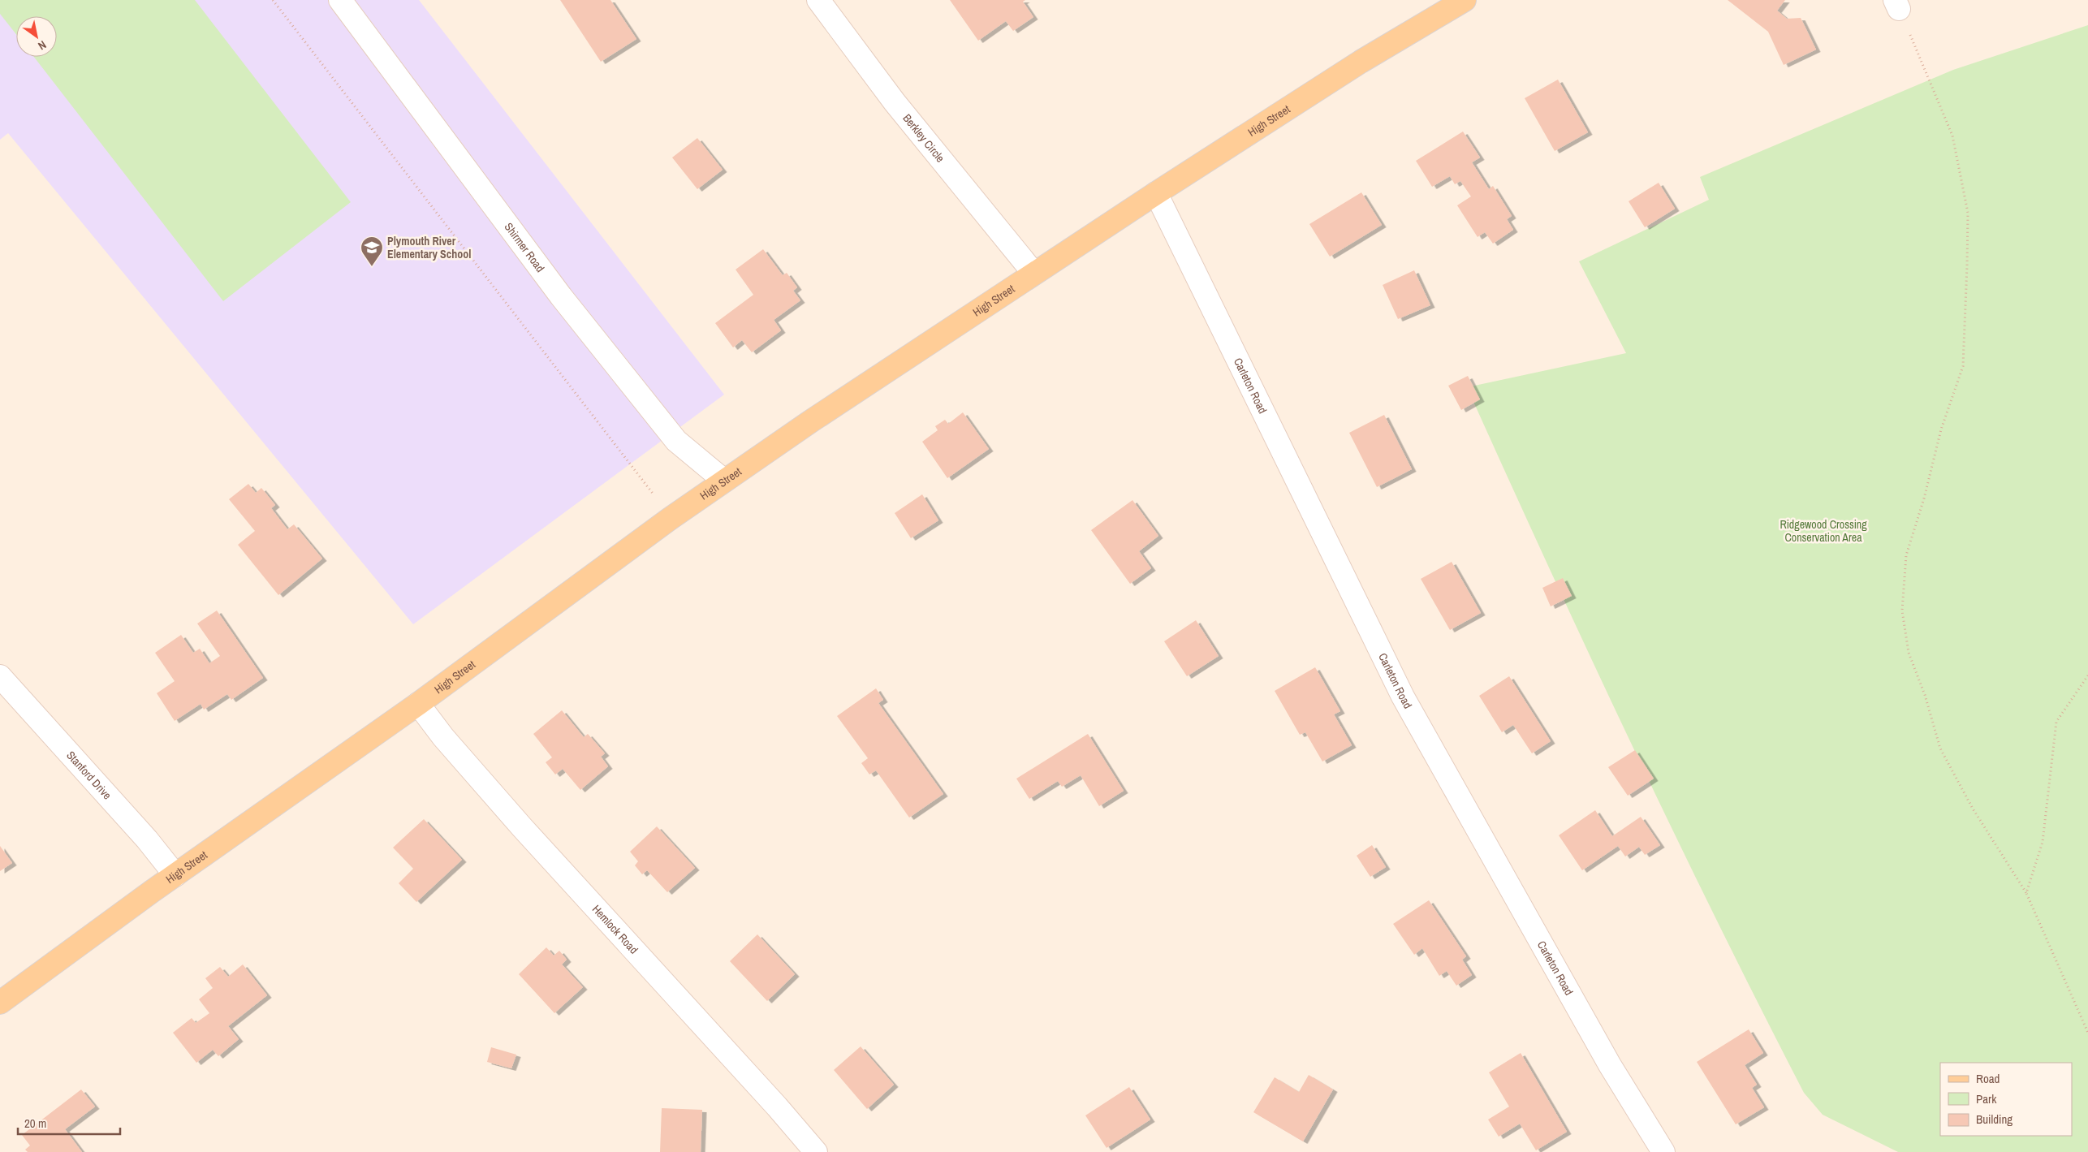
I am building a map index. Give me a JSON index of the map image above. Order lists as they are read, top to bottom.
{
  "streets": {
    "main road": ["High Street"],
    "street": [
      "Berkley Circle",
      "Shirmer Road",
      "Carleton Road",
      "Stanford Drive",
      "Hemlock Road"
    ]
  },
  "crossings": [
    ["High Street", "Berkley Circle"],
    ["High Street", "Shirmer Road"],
    ["High Street", "Carleton Road"],
    ["High Street", "Stanford Drive"],
    ["High Street", "Hemlock Road"]
  ],
  "parks": ["Ridgewood Crossing Conservation Area"],
  "places": {
    "school or university": ["Plymouth River Elementary School"]
  },
  "legend": ["Road", "Park", "Building"],
  "scale_bar": "20 m",
  "north": "bottom right"
}
